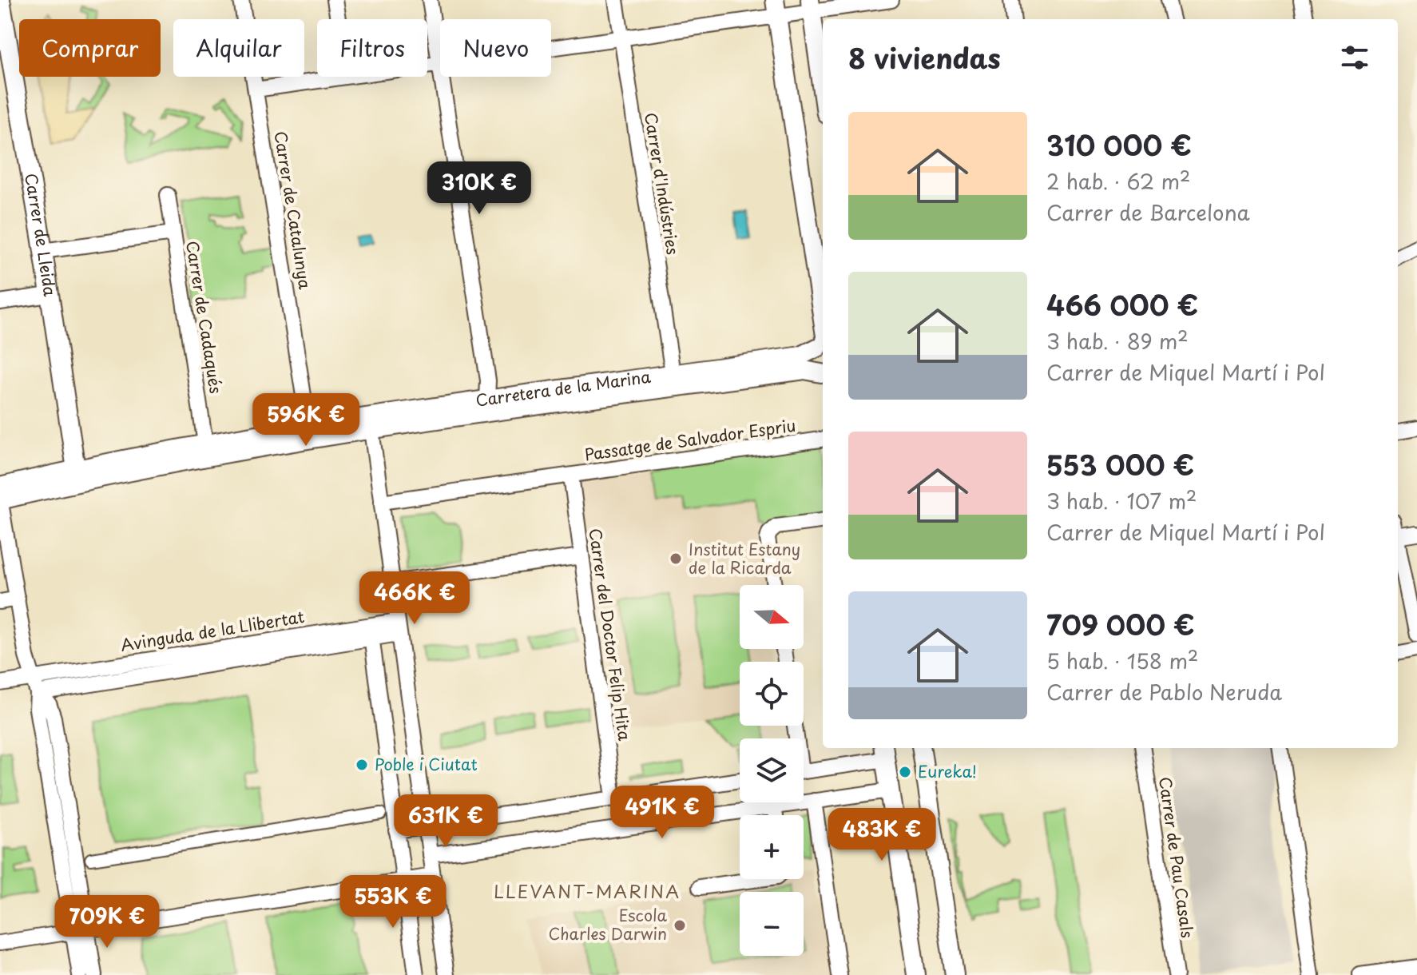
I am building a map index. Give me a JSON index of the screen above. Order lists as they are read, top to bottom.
{
  "streets": {
    "street": [
      "Carrer d'Indústries",
      "Carrer de Catalunya",
      "Carrer de Lleida",
      "Carrer de Cadaqués",
      "Carretera de la Marina",
      "Passatge de Salvador Espriu",
      "Avinguda de la Llibertat",
      "Carrer del Doctor Felip Hita",
      "Carrer de Pau Casals"
    ]
  },
  "crossings": [
    ["Carrer d'Indústries", "Carretera de la Marina"],
    ["Carrer de Catalunya", "Carretera de la Marina"],
    ["Carrer de Lleida", "Carretera de la Marina"],
    ["Carrer de Cadaqués", "Carretera de la Marina"],
    ["Passatge de Salvador Espriu", "Carrer del Doctor Felip Hita"]
  ],
  "districts": ["LLEVANT-MARINA"],
  "places": [
    "Institut Estany de la Ricarda",
    "Poble i Ciutat",
    "Eureka!",
    "Escola Charles Darwin"
  ],
  "north": "right",
  "page": {
    "chip": [
      "Comprar",
      "Alquilar",
      "Filtros",
      "Nuevo"
    ],
    "heading": "8 viviendas",
    "list": [
      {
        "name": "310 000 €",
        "note": "2 hab. · 62 m² · Carrer de Barcelona"
      },
      {
        "name": "466 000 €",
        "note": "3 hab. · 89 m² · Carrer de Miquel Martí i Pol"
      },
      {
        "name": "553 000 €",
        "note": "3 hab. · 107 m² · Carrer de Miquel Martí i Pol"
      },
      {
        "name": "709 000 €",
        "note": "5 hab. · 158 m² · Carrer de Pablo Neruda"
      }
    ],
    "price": [
      "310K €",
      "596K €",
      "466K €",
      "491K €",
      "631K €",
      "483K €",
      "553K €",
      "709K €"
    ],
    "map_buttons": ["+", "−"]
  }
}
